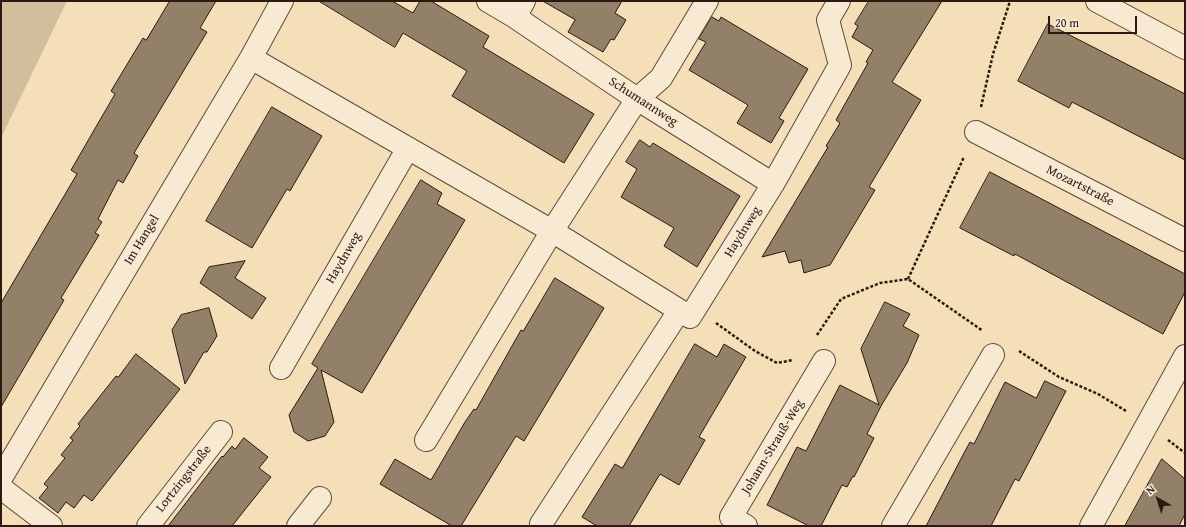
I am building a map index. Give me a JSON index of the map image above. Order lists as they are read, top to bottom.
{
  "streets": {
    "street": [
      "Schumannweg",
      "Mozartstraße",
      "Haydnweg",
      "Im Hangel",
      "Johann-Strauß-Weg",
      "Lortzingstraße"
    ]
  },
  "crossings": [
    ["Schumannweg", "Haydnweg"]
  ],
  "scale_bar": "20 m",
  "north": "top left"
}
